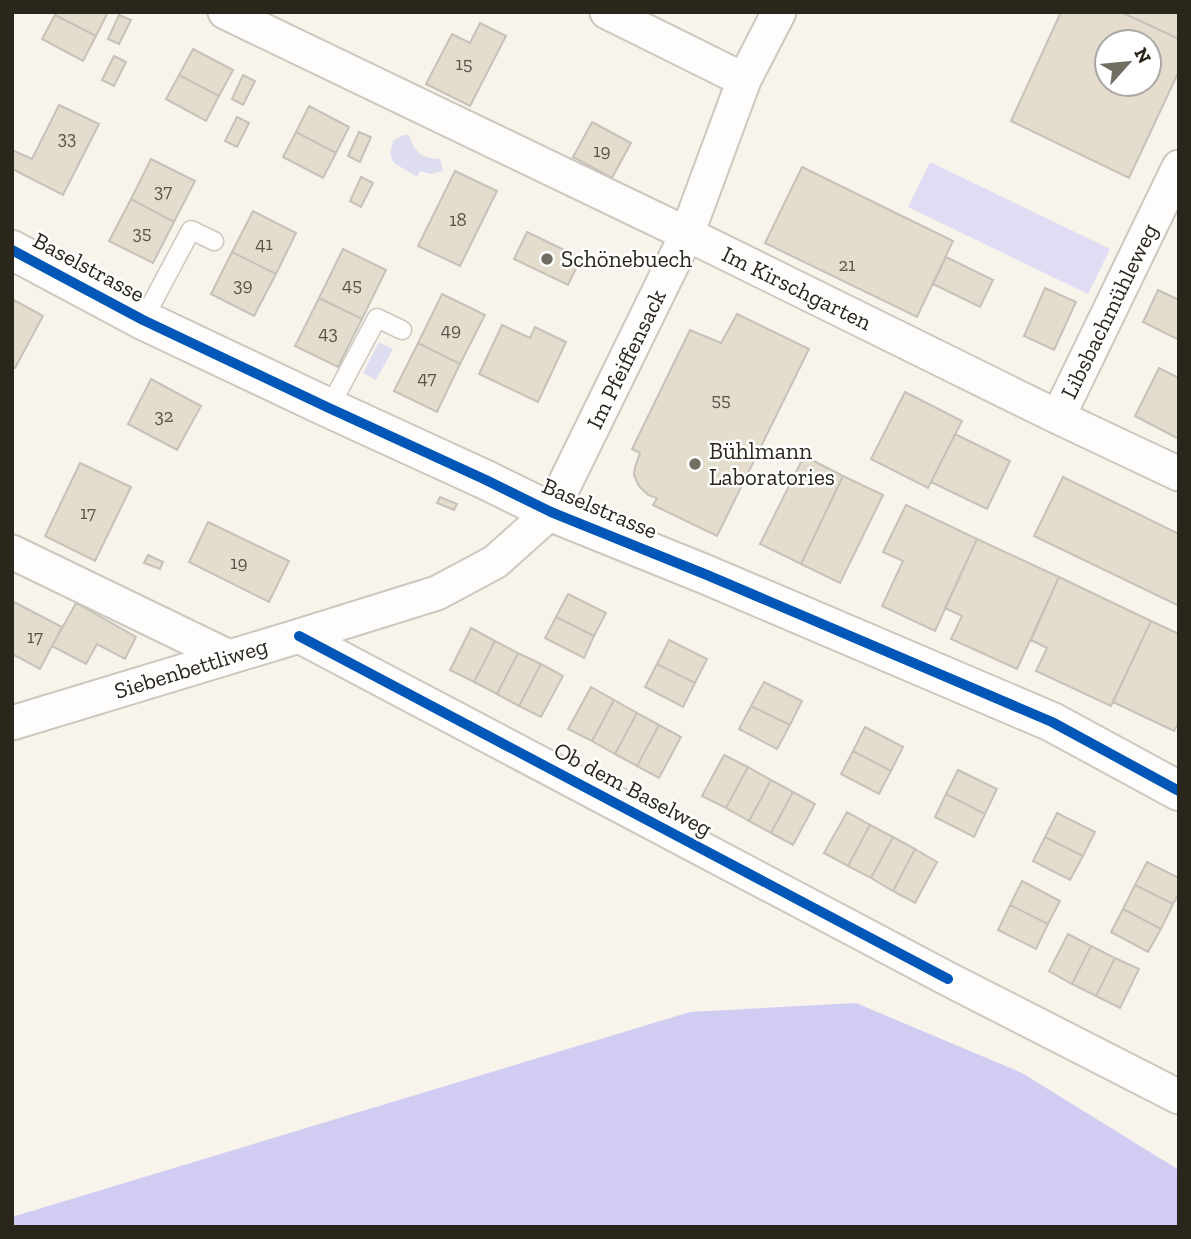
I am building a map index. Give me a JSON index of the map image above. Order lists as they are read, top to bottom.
{
  "streets": {
    "street": [
      "Baselstrasse",
      "Im Kirschgarten",
      "Libsbachmühleweg",
      "Im Pfeiffensack",
      "Siebenbettliweg",
      "Ob dem Baselweg"
    ]
  },
  "crossings": [
    ["Baselstrasse", "Im Pfeiffensack"],
    ["Baselstrasse", "Siebenbettliweg"],
    ["Im Kirschgarten", "Libsbachmühleweg"],
    ["Im Kirschgarten", "Im Pfeiffensack"],
    ["Im Pfeiffensack", "Siebenbettliweg"],
    ["Siebenbettliweg", "Ob dem Baselweg"]
  ],
  "places": ["Schönebuech", "Bühlmann Laboratories"],
  "house_numbers": [
    "15",
    "33",
    "19",
    "37",
    "18",
    "35",
    "41",
    "21",
    "39",
    "45",
    "49",
    "43",
    "47",
    "55",
    "32",
    "17",
    "19",
    "17"
  ],
  "north": "top right"
}
